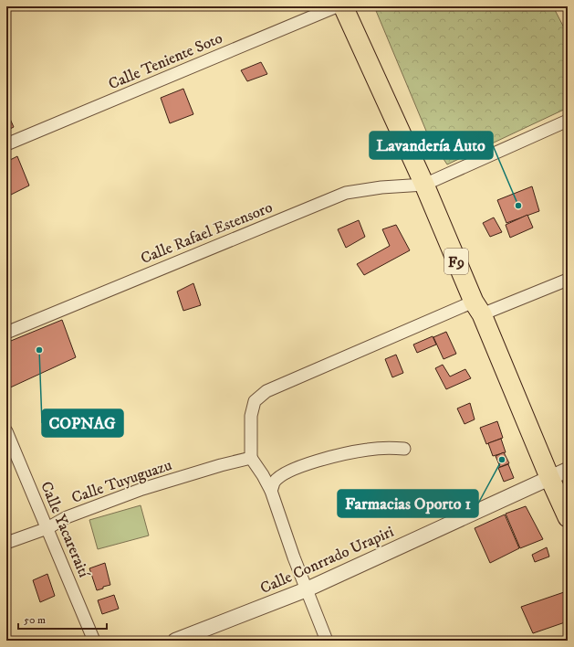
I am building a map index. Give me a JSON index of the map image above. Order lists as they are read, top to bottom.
{
  "streets": {
    "highway": ["F9"],
    "street": [
      "Calle Teniente Soto",
      "Calle Rafael Estensoro",
      "Calle Tuyuguazu",
      "Calle Yacareraití",
      "Calle Conrrado Urapiri"
    ]
  },
  "crossings": [
    ["Calle Rafael Estensoro", "F9"],
    ["F9", "Calle Conrrado Urapiri"],
    ["Calle Tuyuguazu", "Calle Yacareraití"]
  ],
  "places": ["Lavandería Auto", "COPNAG", "Farmacias Oporto 1"],
  "scale_bar": "50 m"
}
